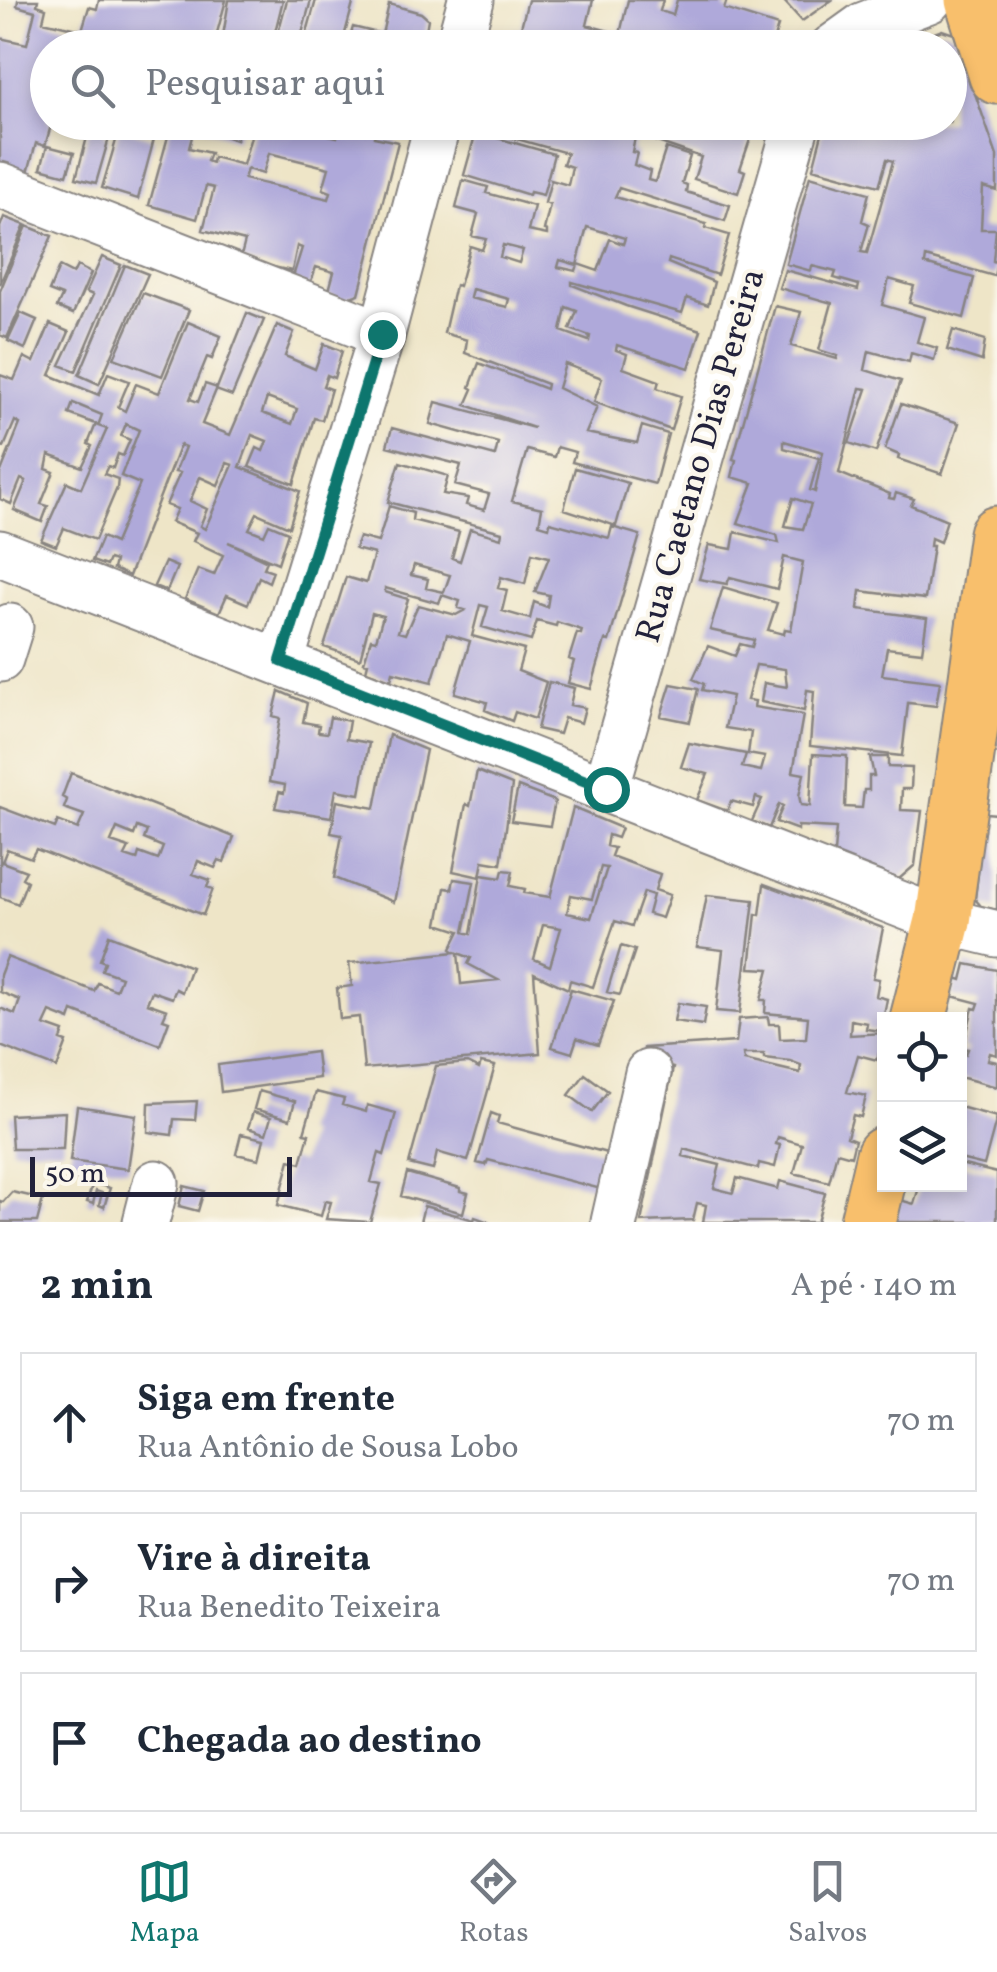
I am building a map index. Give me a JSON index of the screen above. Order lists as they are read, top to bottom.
{
  "streets": {
    "street": ["Rua Caetano Dias Pereira"]
  },
  "scale_bar": "50 m",
  "page": {
    "search": "Pesquisar aqui",
    "scale": "50 m",
    "heading": ["2 min", "A pé · 140 m"],
    "list": [
      ["Siga em frente", "Rua Antônio de Sousa Lobo", "70 m"],
      ["Vire à direita", "Rua Benedito Teixeira", "70 m"],
      "Chegada ao destino"
    ],
    "nav": ["Mapa", "Rotas", "Salvos"]
  }
}
